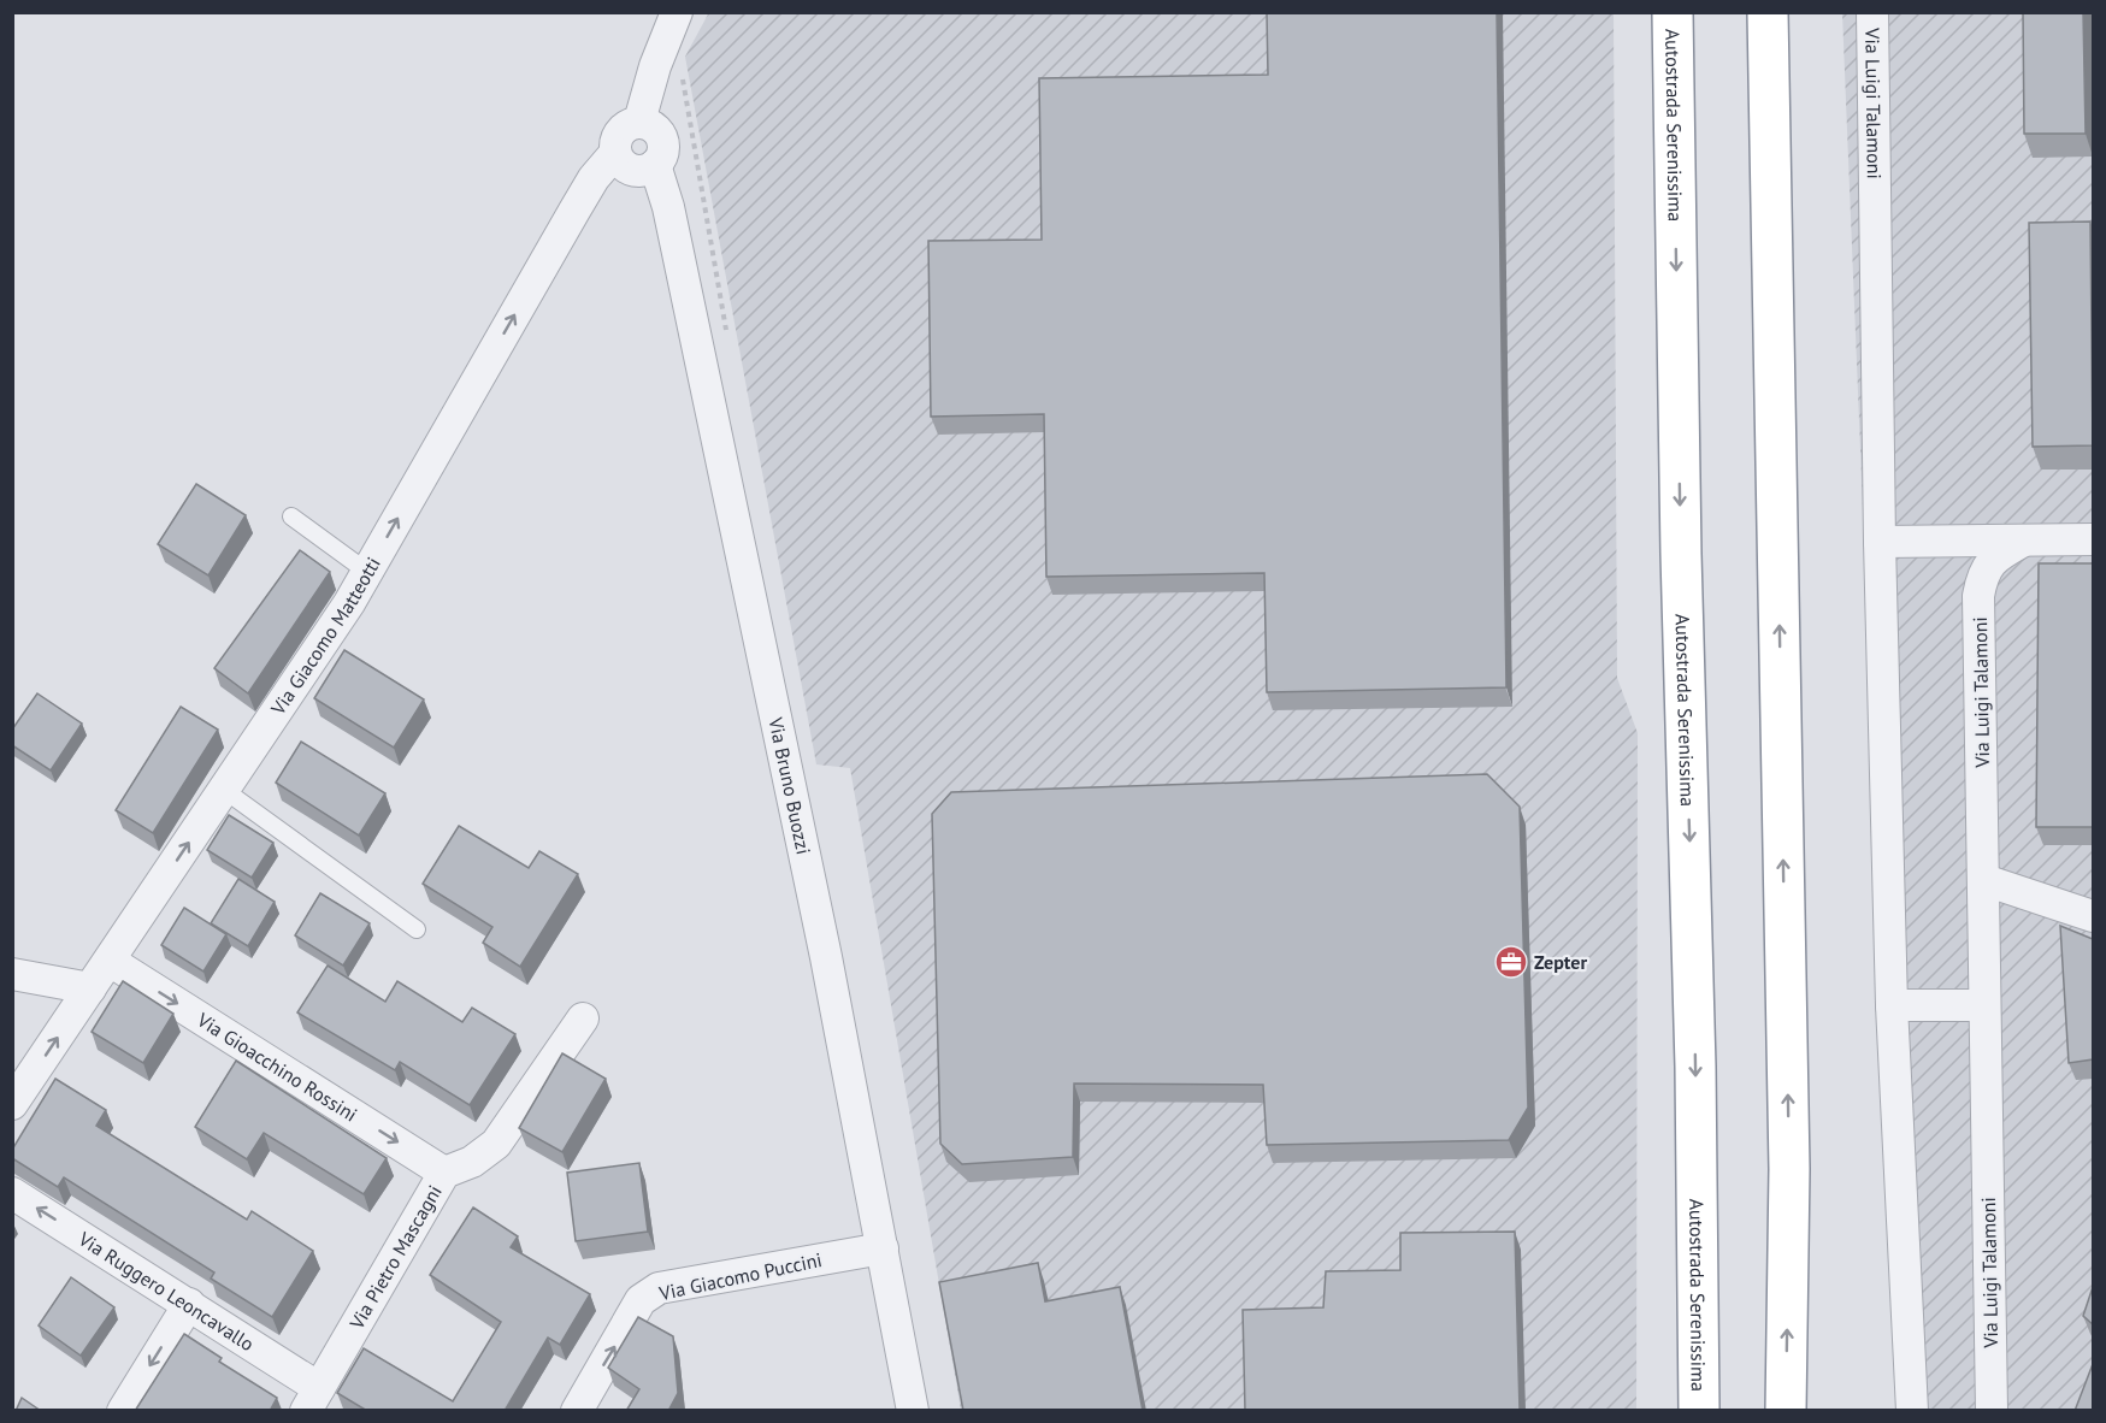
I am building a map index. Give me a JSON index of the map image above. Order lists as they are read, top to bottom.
{
  "streets": {
    "highway": ["Autostrada Serenissima"],
    "street": [
      "Via Luigi Talamoni",
      "Via Giacomo Matteotti",
      "Via Bruno Buozzi",
      "Via Gioacchino Rossini",
      "Via Pietro Mascagni",
      "Via Giacomo Puccini",
      "Via Ruggero Leoncavallo"
    ]
  },
  "crossings": [
    ["Via Giacomo Matteotti", "Via Bruno Buozzi"],
    ["Via Giacomo Matteotti", "Via Gioacchino Rossini"],
    ["Via Bruno Buozzi", "Via Giacomo Puccini"],
    ["Via Gioacchino Rossini", "Via Pietro Mascagni"],
    ["Via Pietro Mascagni", "Via Ruggero Leoncavallo"]
  ],
  "one_way": [
    "Via Giacomo Matteotti",
    "Via Gioacchino Rossini",
    "Via Giacomo Puccini",
    "Via Ruggero Leoncavallo"
  ],
  "places": {
    "office": ["Zepter"]
  }
}
